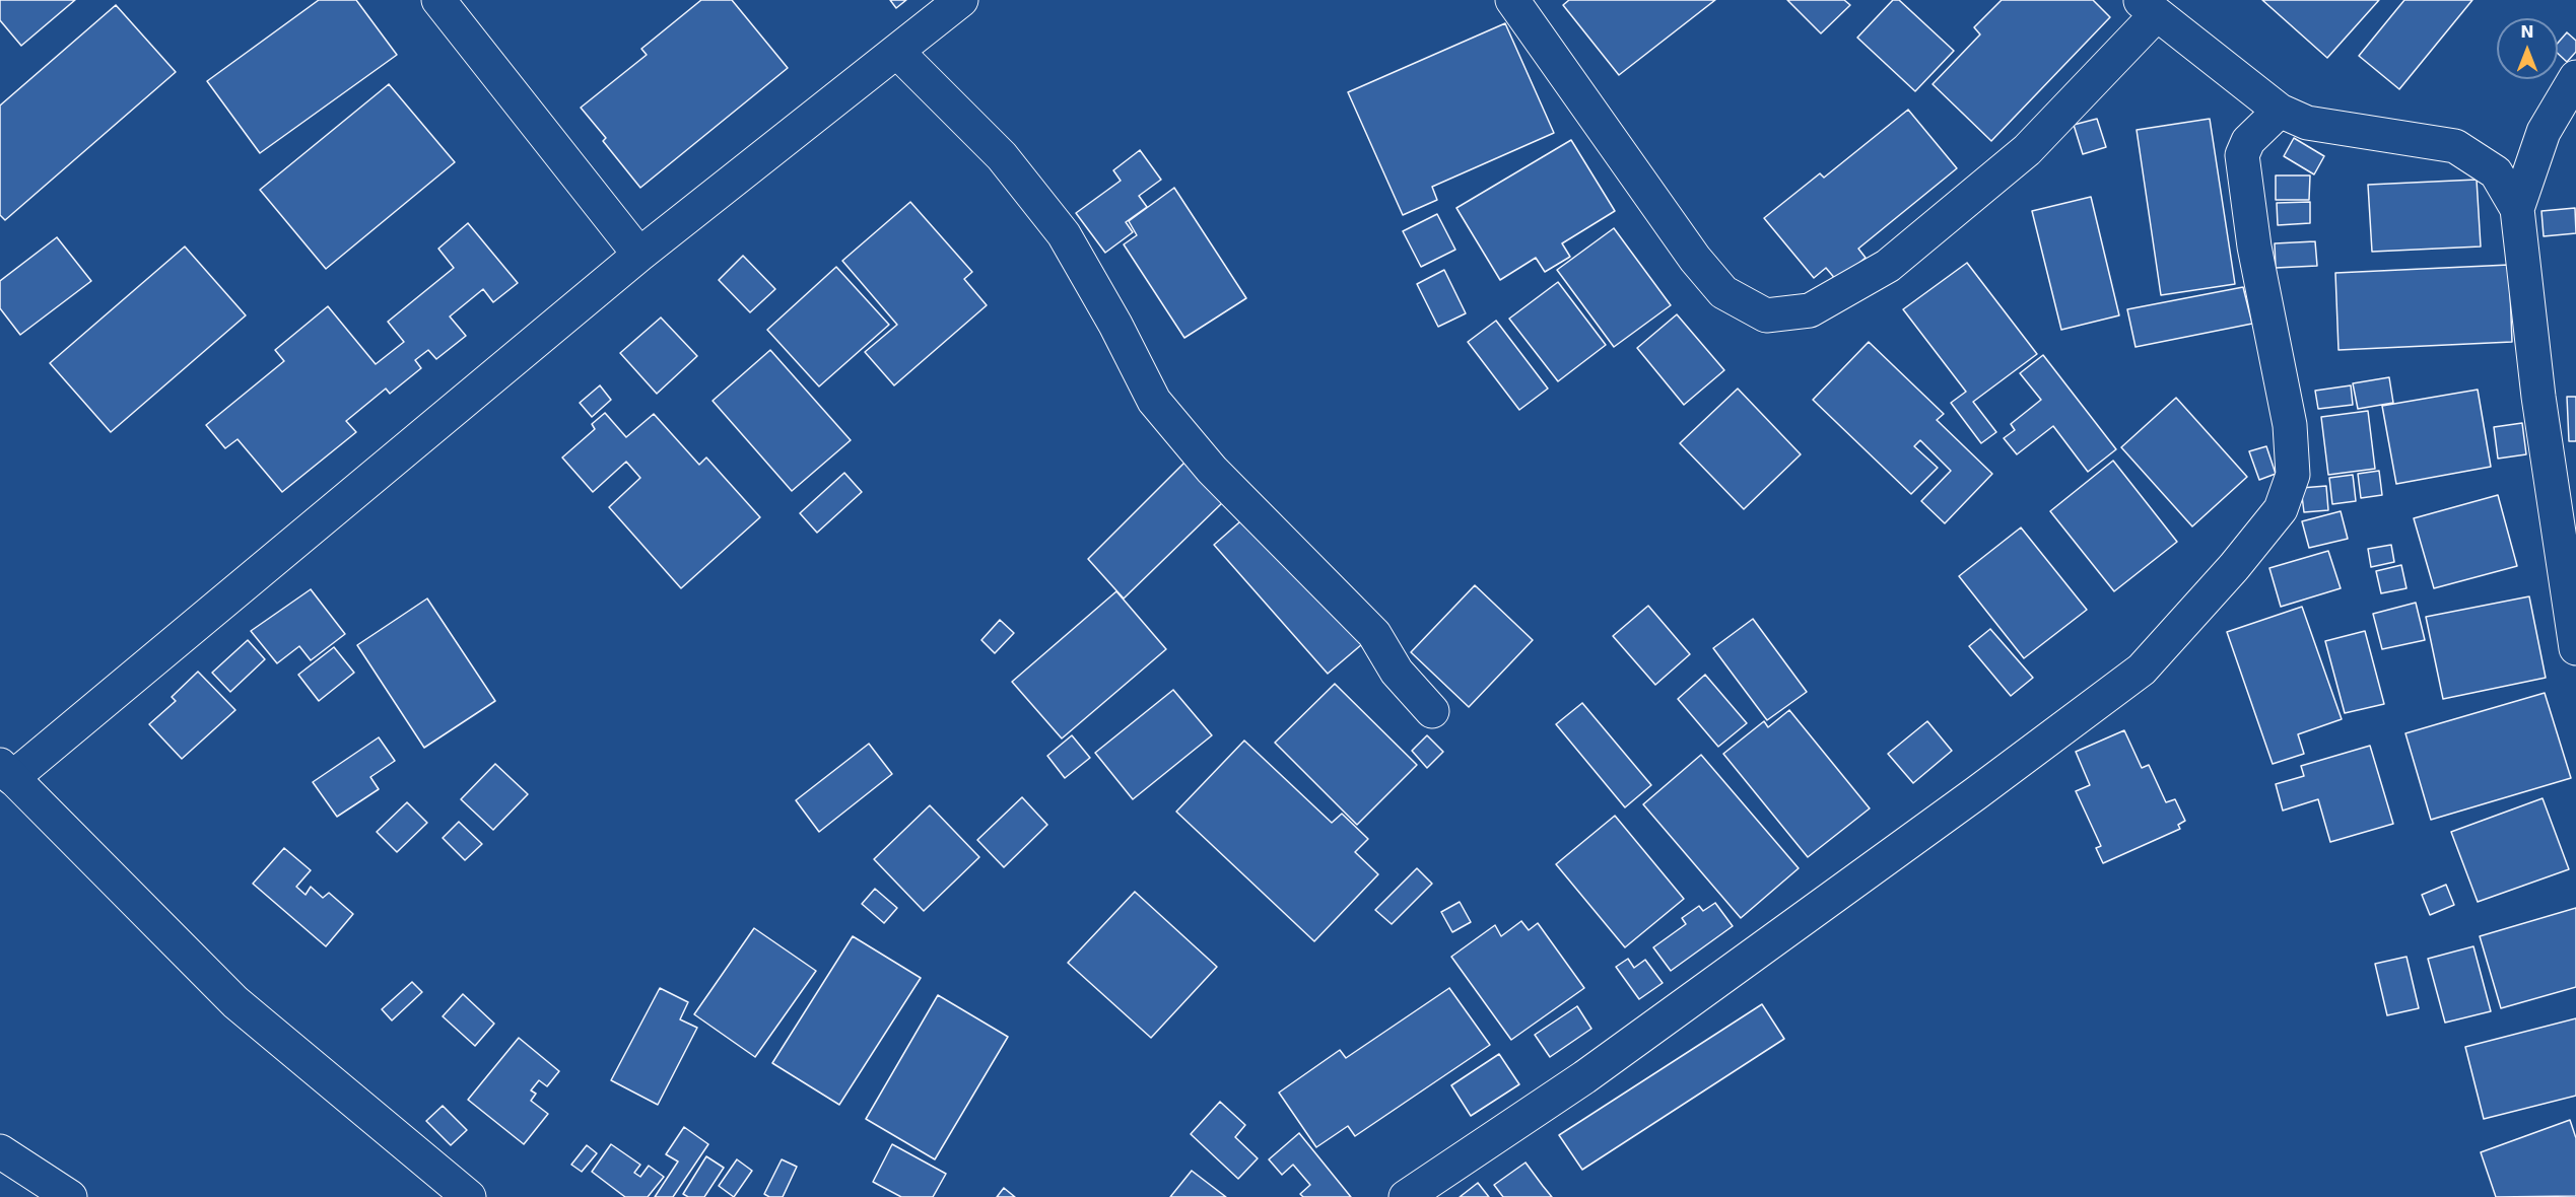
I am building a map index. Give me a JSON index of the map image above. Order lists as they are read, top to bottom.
{
  "north": "top"
}
